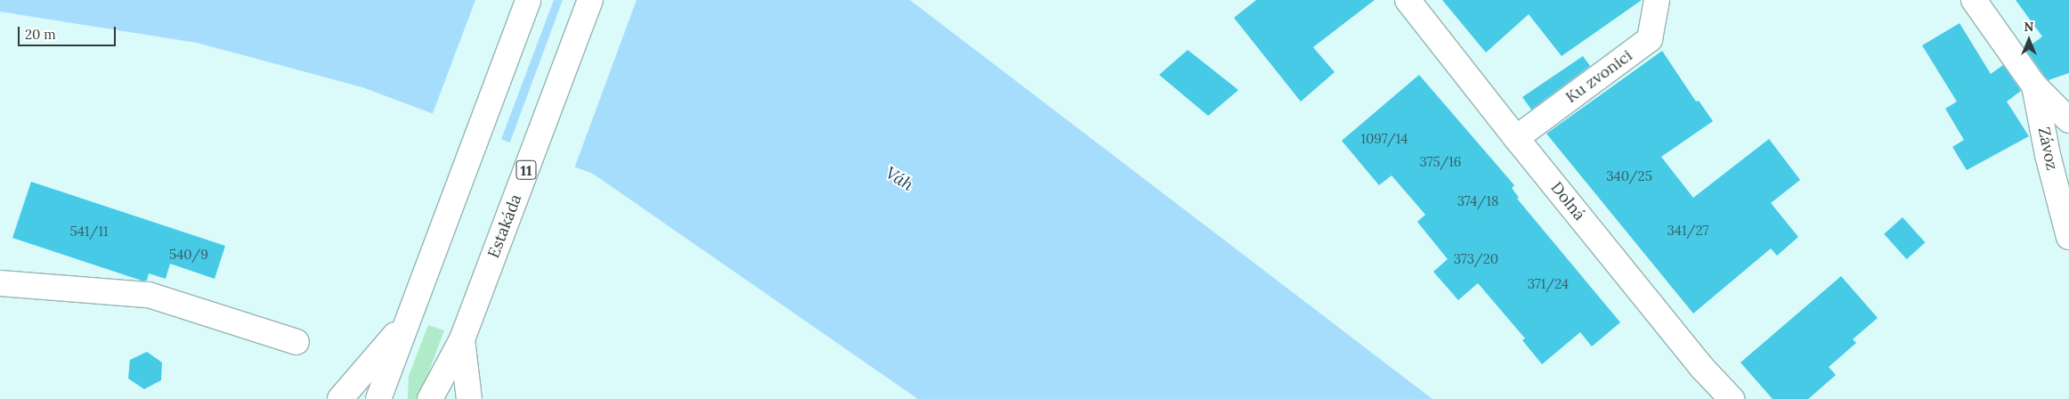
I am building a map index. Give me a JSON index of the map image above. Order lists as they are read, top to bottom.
{
  "streets": {
    "main road": [
      "Ku zvonici",
      "Závoz",
      "11",
      "Dolná",
      "Estakáda"
    ]
  },
  "crossings": [
    ["Ku zvonici", "Dolná"]
  ],
  "water": ["Váh"],
  "house_numbers": [
    "1097/14",
    "375/16",
    "340/25",
    "374/18",
    "341/27",
    "541/11",
    "540/9",
    "373/20",
    "371/24"
  ],
  "scale_bar": "20 m",
  "north": "top"
}
